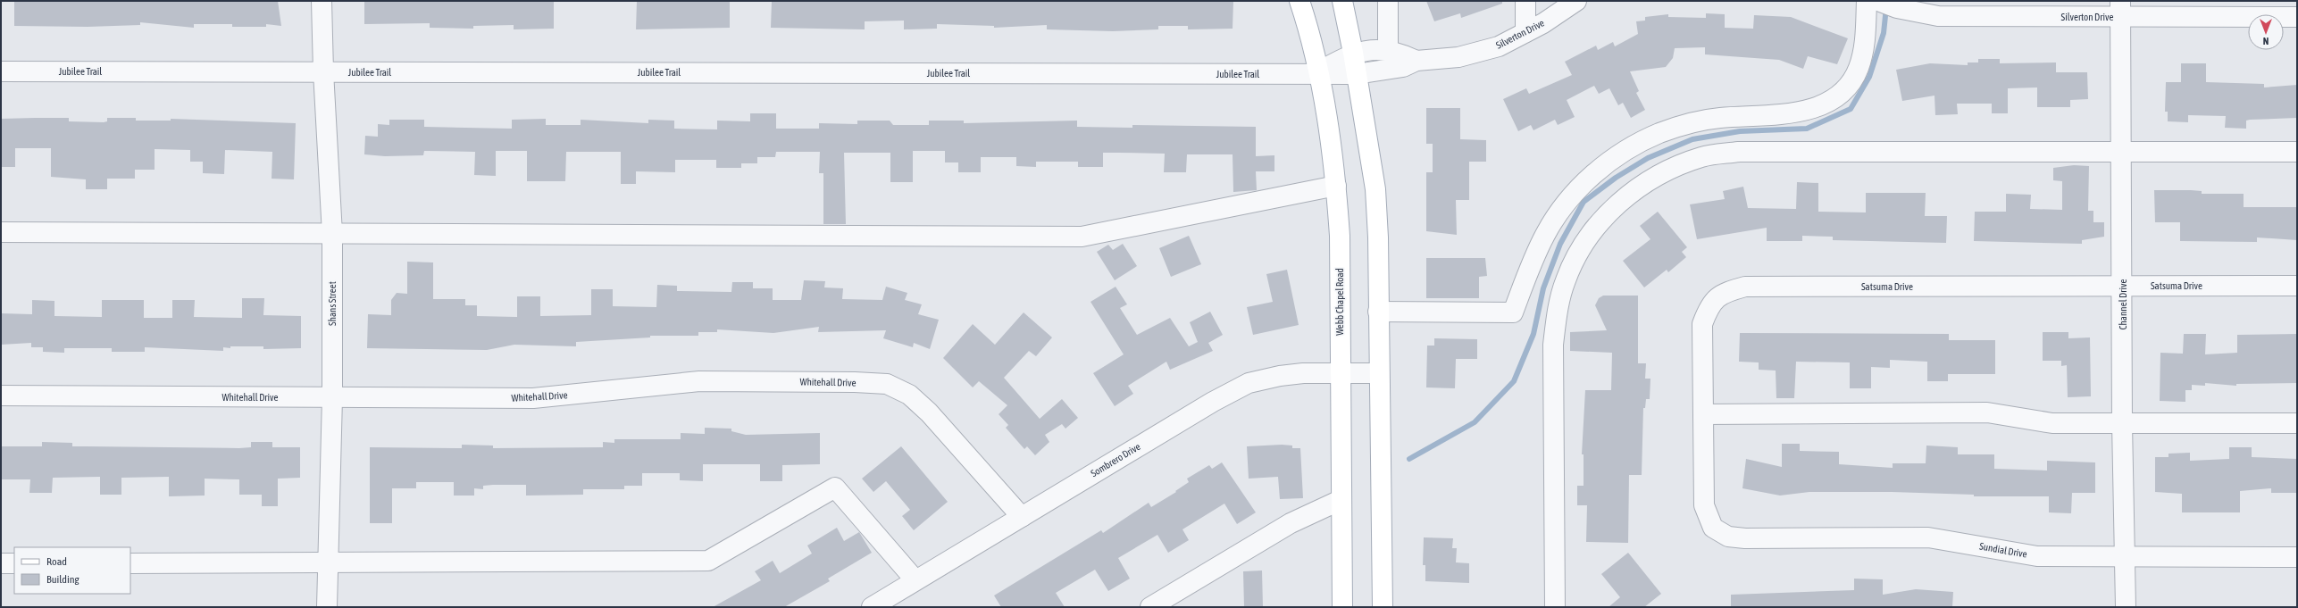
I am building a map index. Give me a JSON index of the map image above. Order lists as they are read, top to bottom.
{
  "streets": {
    "main road": ["Webb Chapel Road"],
    "street": [
      "Silverton Drive",
      "Jubilee Trail",
      "Satsuma Drive",
      "Shans Street",
      "Channel Drive",
      "Whitehall Drive",
      "Sombrero Drive",
      "Sundial Drive"
    ]
  },
  "crossings": [
    ["Silverton Drive", "Jubilee Trail"],
    ["Silverton Drive", "Webb Chapel Road"],
    ["Silverton Drive", "Channel Drive"],
    ["Jubilee Trail", "Webb Chapel Road"],
    ["Jubilee Trail", "Shans Street"],
    ["Satsuma Drive", "Channel Drive"],
    ["Satsuma Drive", "Sundial Drive"],
    ["Webb Chapel Road", "Sombrero Drive"],
    ["Shans Street", "Whitehall Drive"],
    ["Channel Drive", "Sundial Drive"],
    ["Whitehall Drive", "Sombrero Drive"]
  ],
  "legend": ["Road", "Building"],
  "north": "bottom"
}
